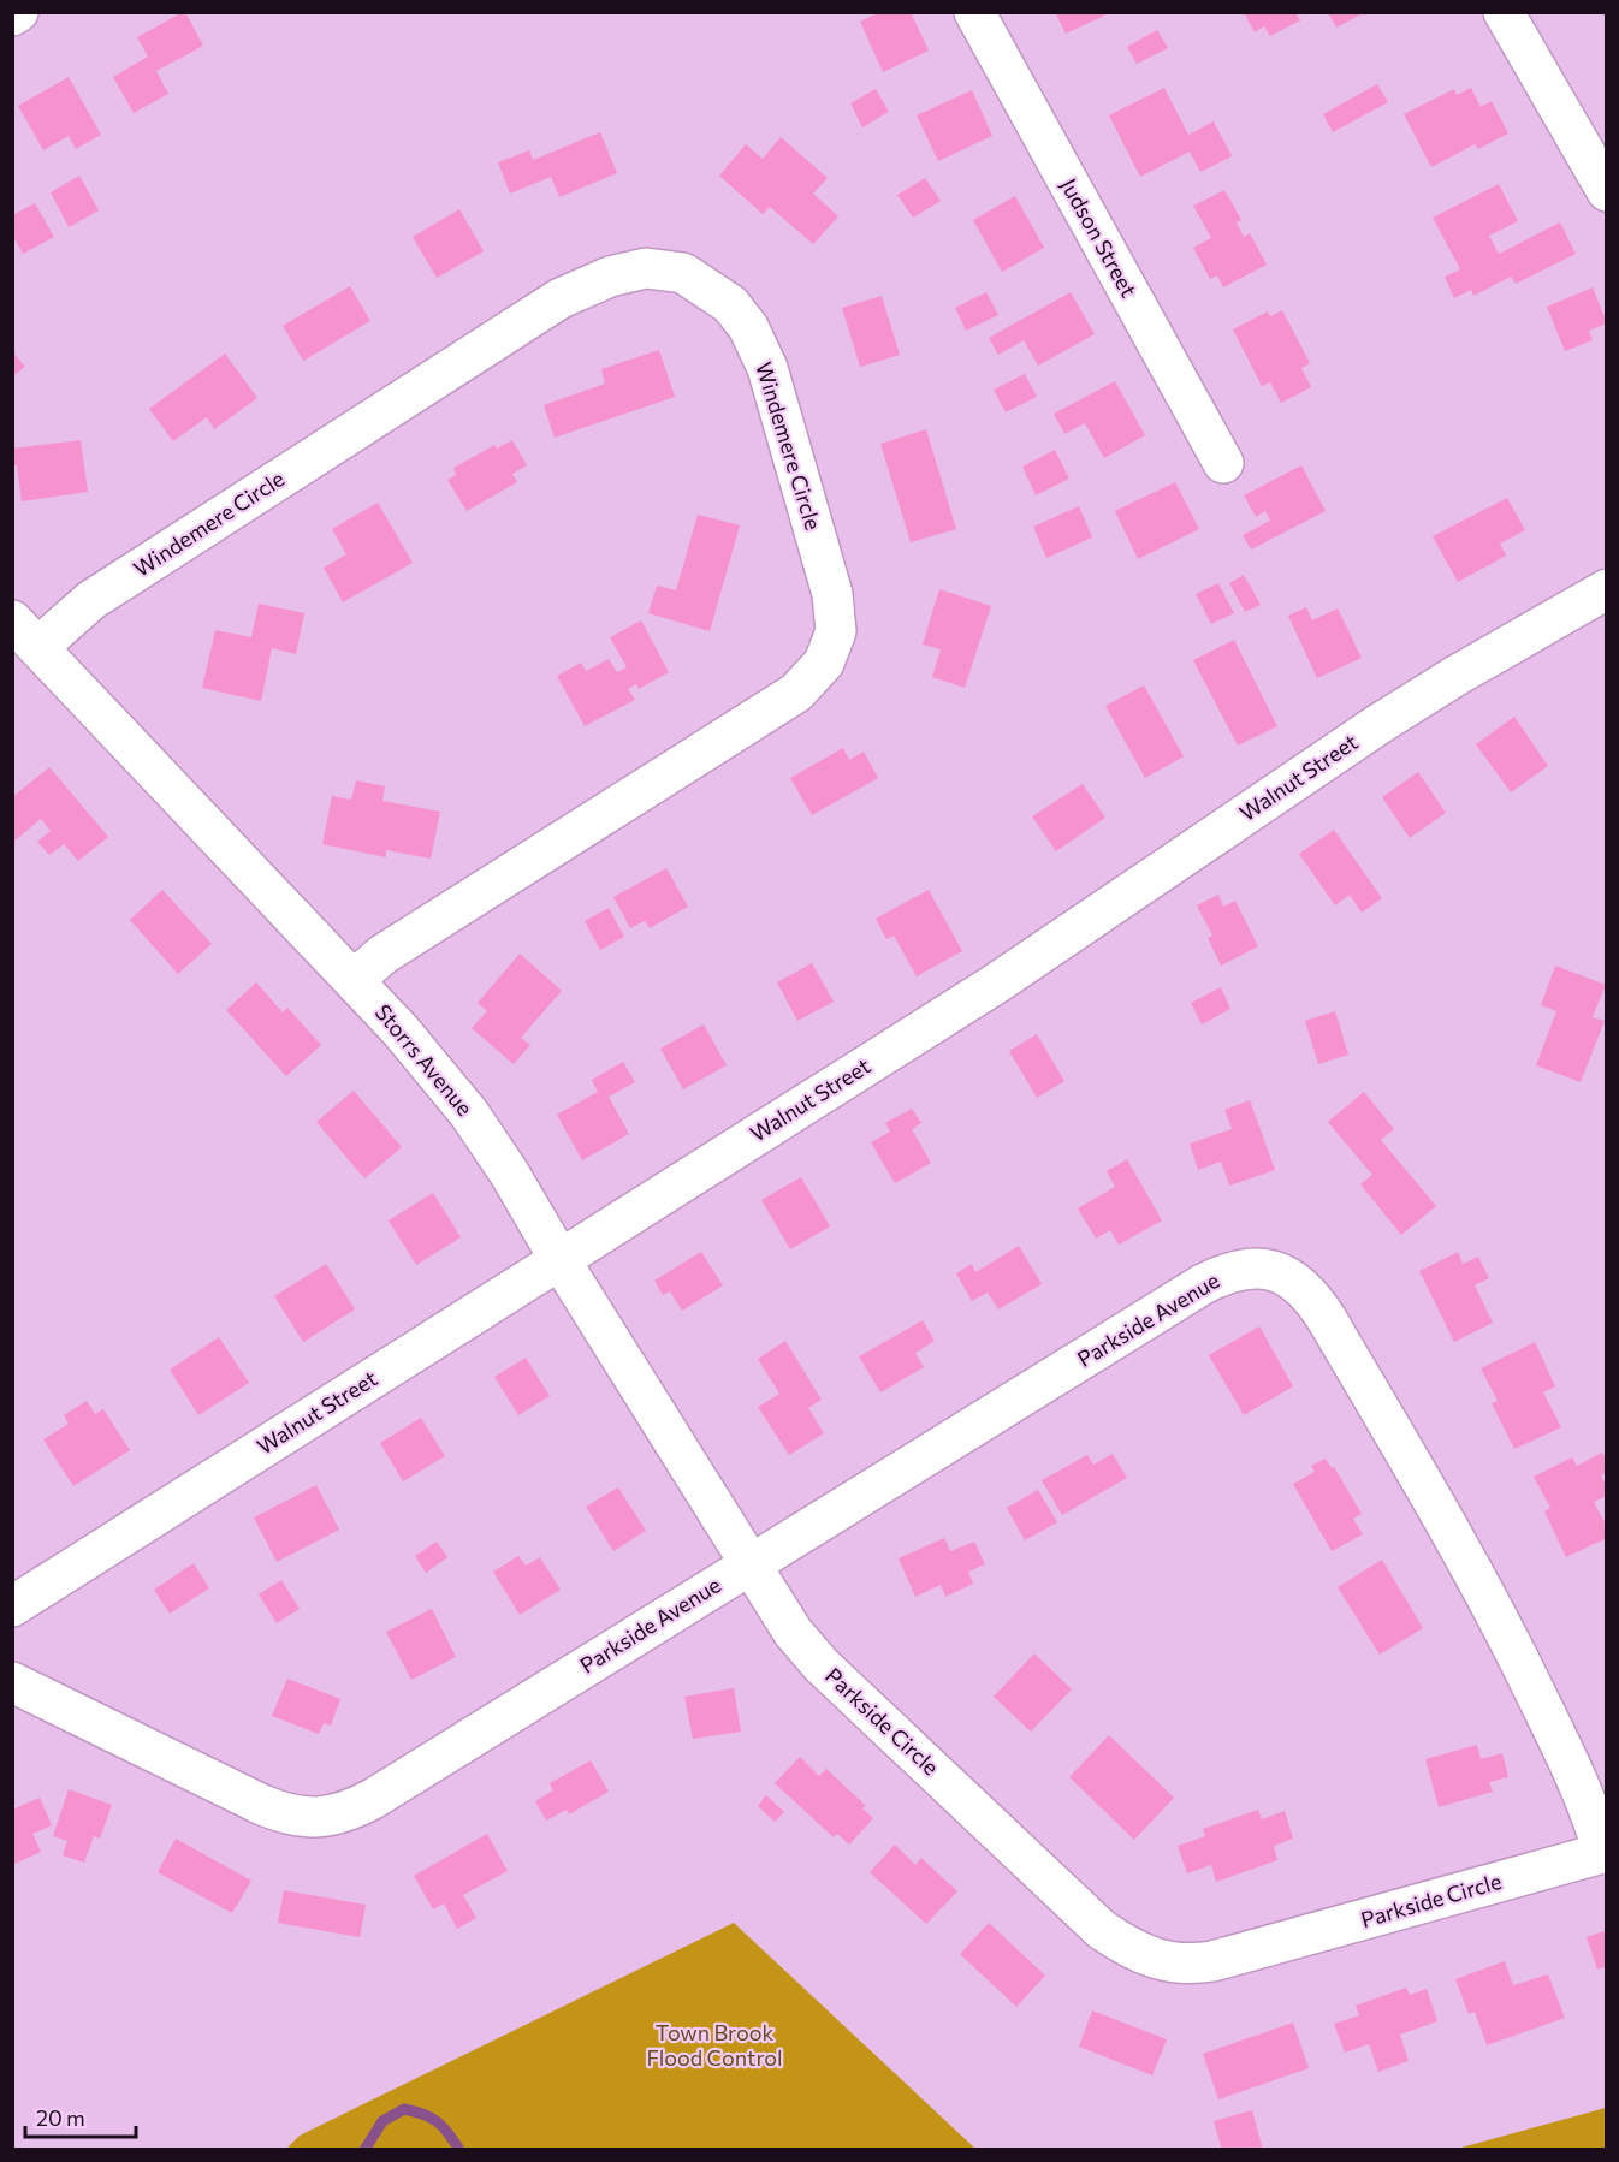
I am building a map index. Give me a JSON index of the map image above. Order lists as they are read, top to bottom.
{
  "streets": {
    "street": [
      "Judson Street",
      "Windemere Circle",
      "Walnut Street",
      "Storrs Avenue",
      "Parkside Avenue",
      "Parkside Circle"
    ]
  },
  "crossings": [
    ["Windemere Circle", "Storrs Avenue"],
    ["Walnut Street", "Storrs Avenue"],
    ["Storrs Avenue", "Parkside Avenue"],
    ["Storrs Avenue", "Parkside Circle"],
    ["Parkside Avenue", "Parkside Circle"]
  ],
  "parks": ["Town Brook Flood Control"],
  "scale_bar": "20 m"
}
